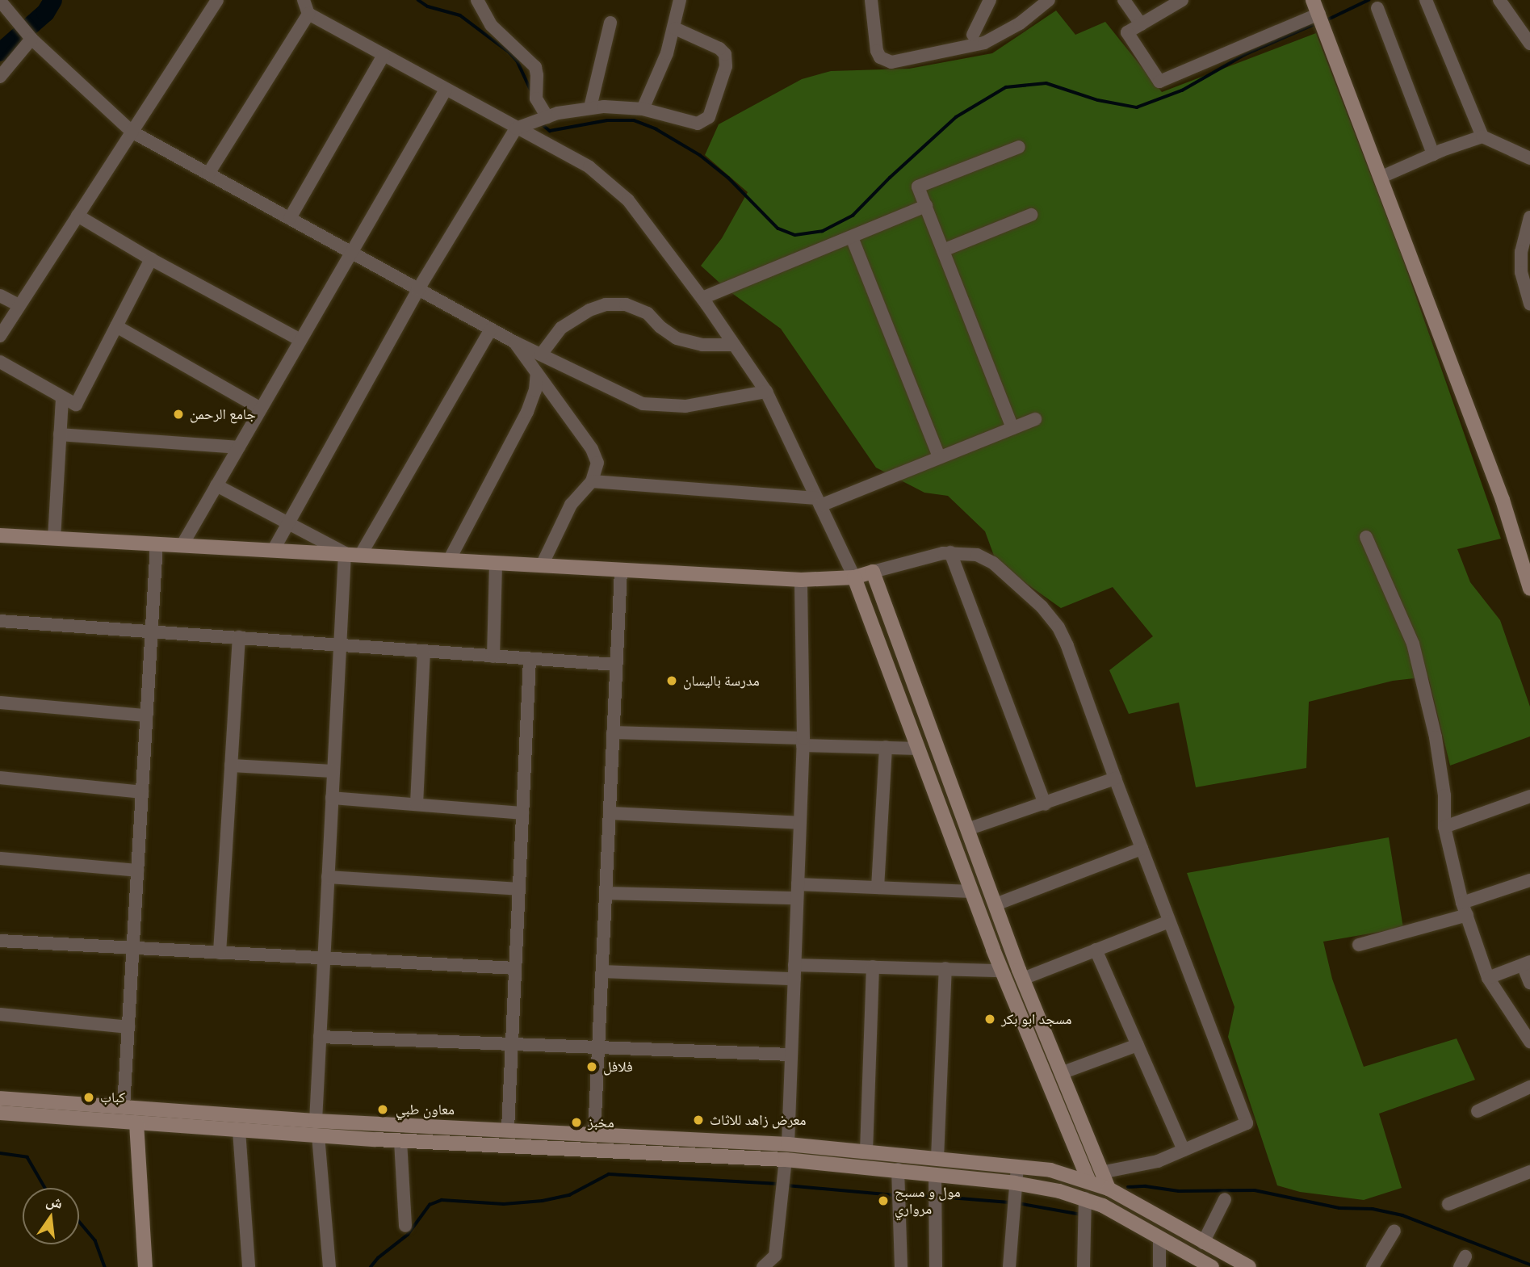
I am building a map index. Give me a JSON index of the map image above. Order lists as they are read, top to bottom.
{
  "places": [
    "جامع الرحمن",
    "مدرسة بالیسان",
    "مسجد ابو بكر",
    "فلافل",
    "كباب",
    "معاون طبي",
    "معرض زاهد للاثاث",
    "مخبز",
    "مول و مسبح مرواري"
  ],
  "north": "top"
}
